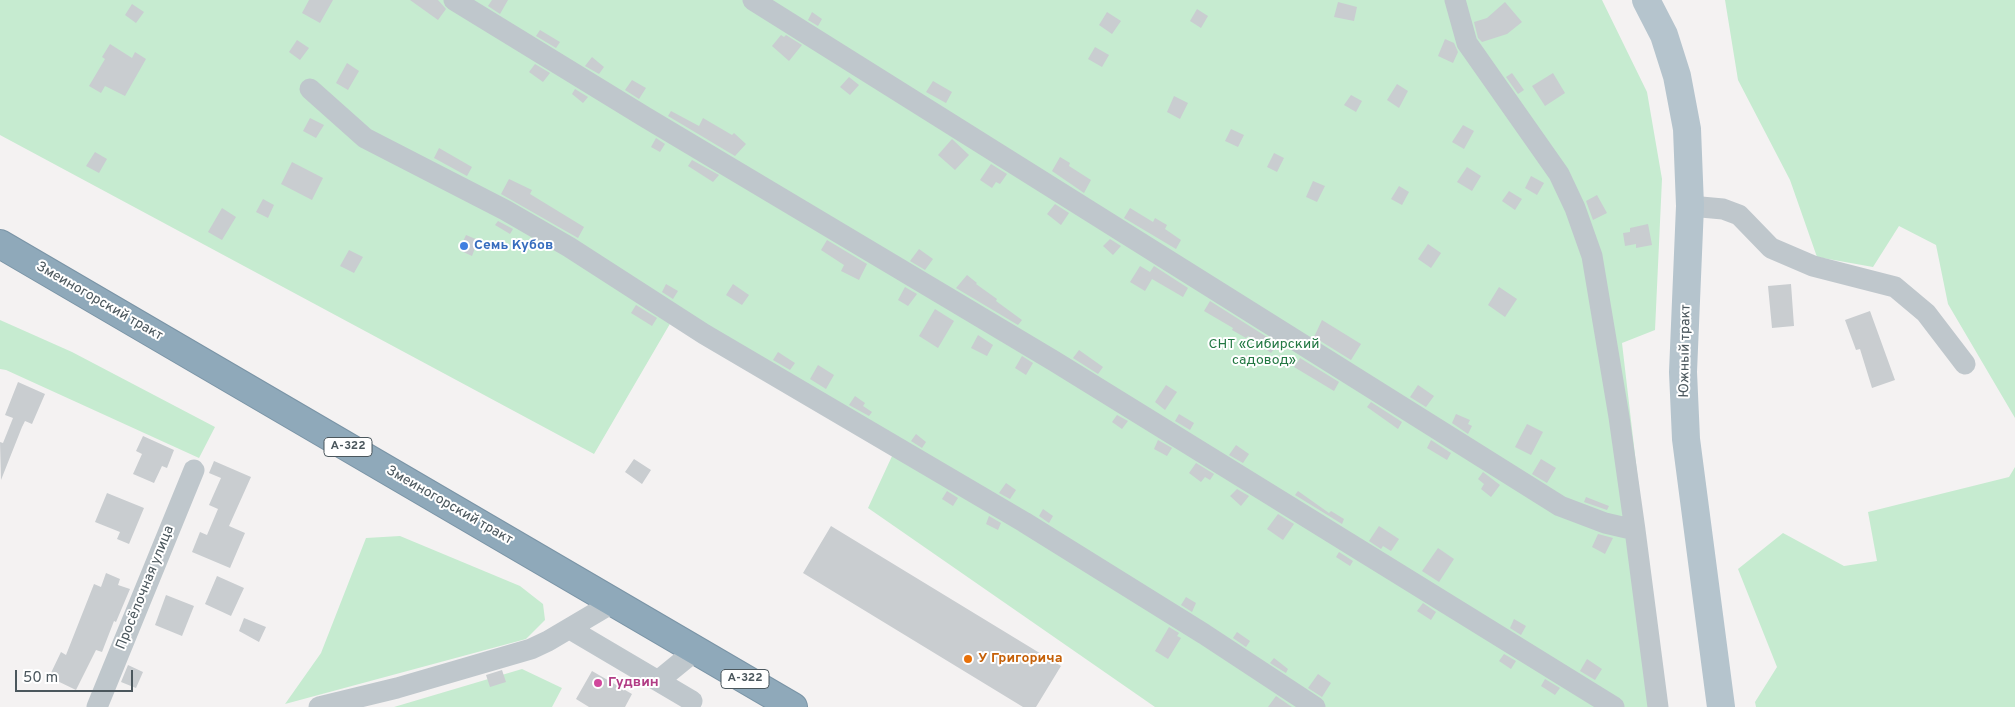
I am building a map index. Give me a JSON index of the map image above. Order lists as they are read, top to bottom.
{
  "streets": {
    "highway": ["Змеиногорский тракт", "А-322"],
    "main road": ["Южный тракт"],
    "street": ["Просёлочная улица"]
  },
  "parks": ["СНТ «Сибирский садовод»"],
  "places": ["Семь Кубов", "У Григорича", "Гудвин"],
  "scale_bar": "50 m"
}
